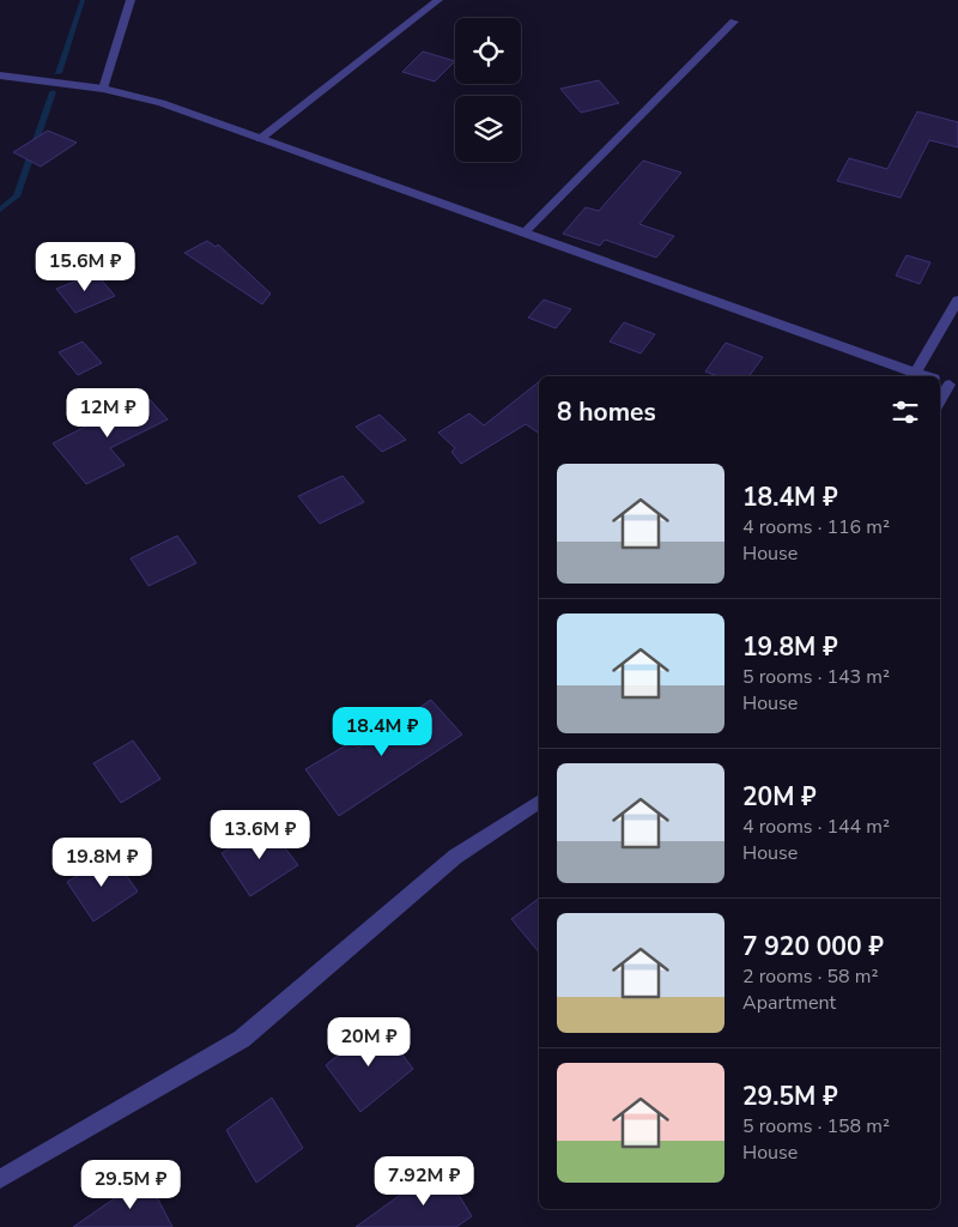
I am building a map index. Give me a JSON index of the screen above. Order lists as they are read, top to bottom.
{
  "page": {
    "price": [
      "15.6M ₽",
      "12M ₽",
      "18.4M ₽",
      "13.6M ₽",
      "19.8M ₽",
      "20M ₽",
      "7.92M ₽",
      "29.5M ₽"
    ],
    "heading": "8 homes",
    "list": [
      {
        "name": "18.4M ₽",
        "note": "4 rooms · 116 m² · House"
      },
      {
        "name": "19.8M ₽",
        "note": "5 rooms · 143 m² · House"
      },
      {
        "name": "20M ₽",
        "note": "4 rooms · 144 m² · House"
      },
      {
        "name": "7 920 000 ₽",
        "note": "2 rooms · 58 m² · Apartment"
      },
      {
        "name": "29.5M ₽",
        "note": "5 rooms · 158 m² · House"
      }
    ]
  }
}
